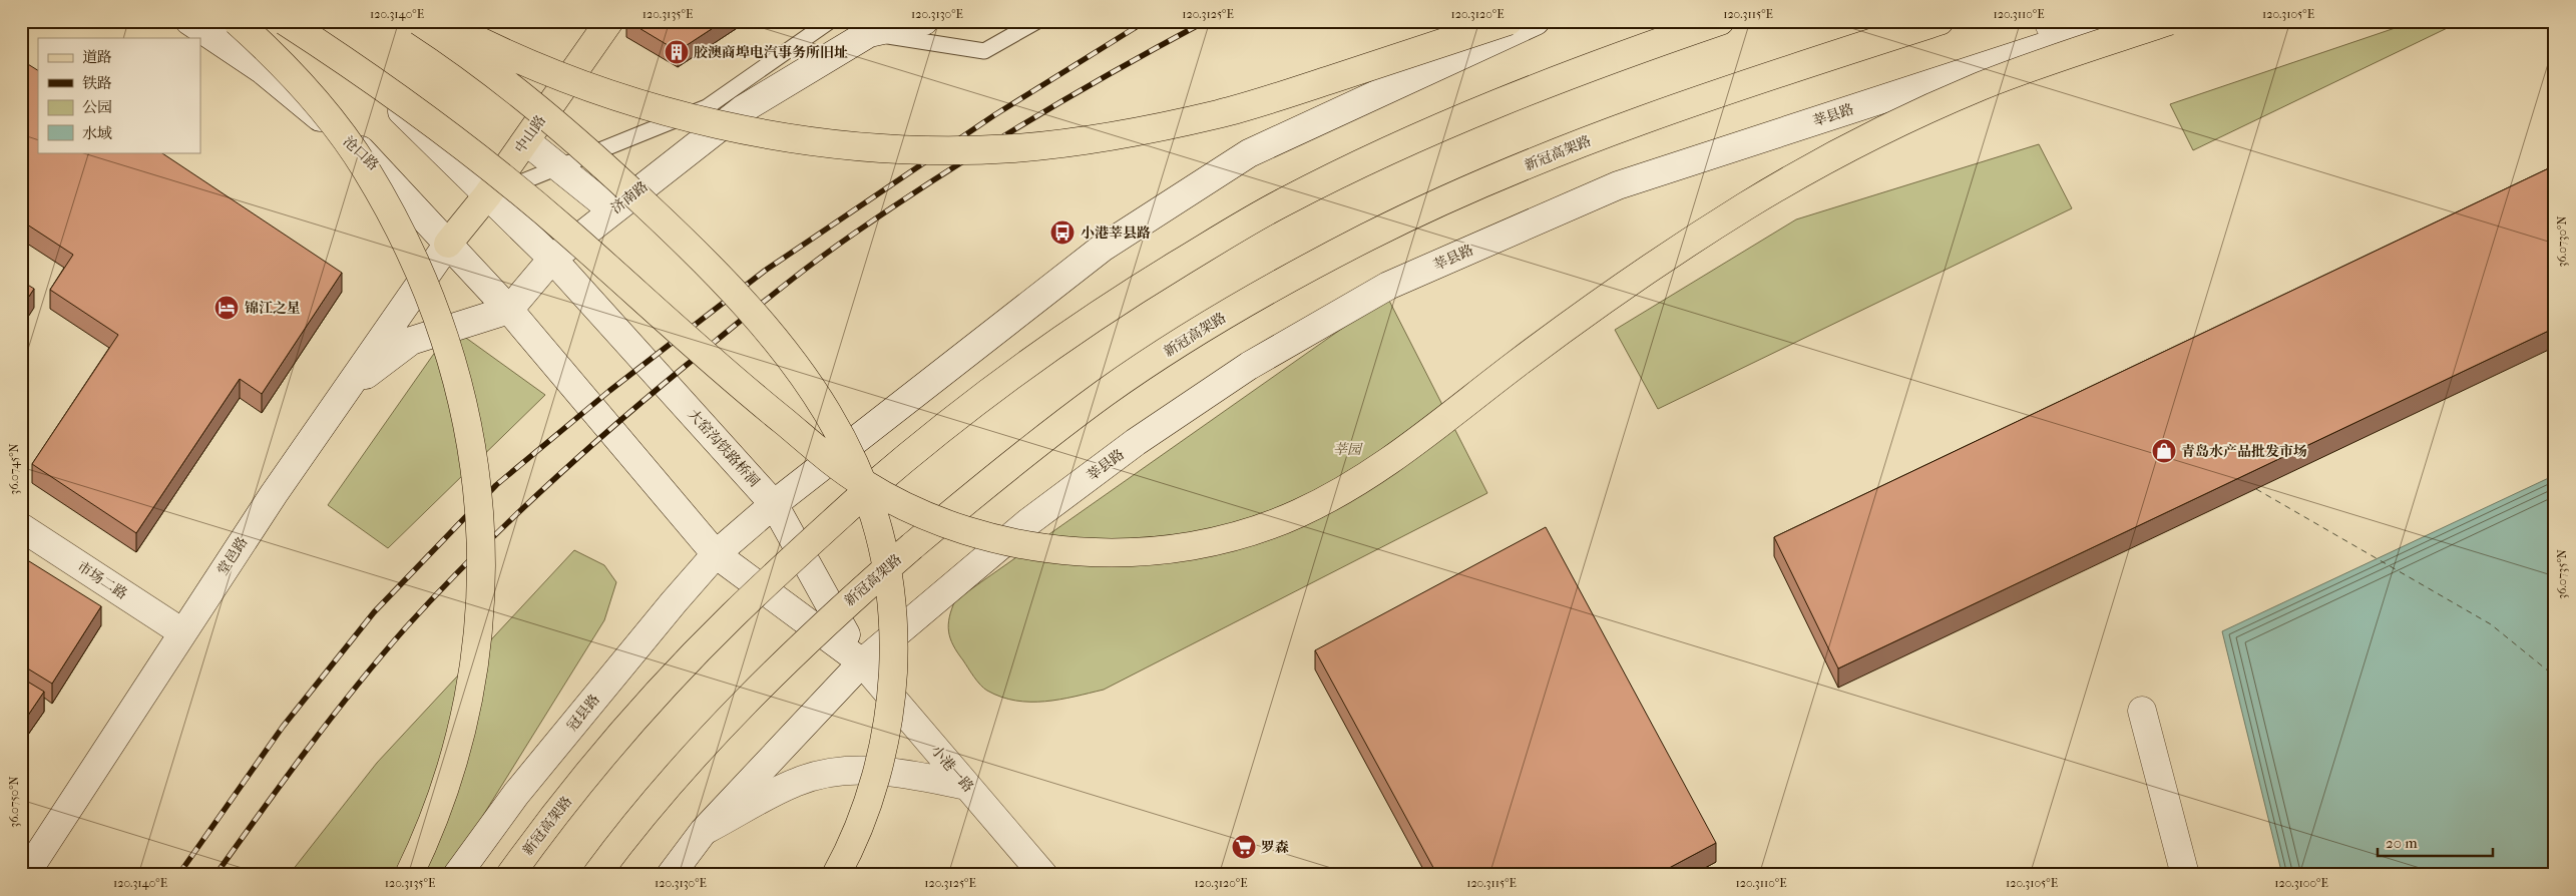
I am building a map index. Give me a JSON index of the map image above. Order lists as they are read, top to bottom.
{
  "streets": {
    "main road": [
      "莘县路",
      "中山路",
      "沧口路",
      "新冠高架路",
      "济南路",
      "大窑沟铁路桥洞",
      "堂邑路",
      "市场二路",
      "冠县路",
      "小港一路"
    ]
  },
  "crossings": [
    ["莘县路", "大窑沟铁路桥洞"],
    ["莘县路", "小港一路"],
    ["中山路", "沧口路"],
    ["中山路", "堂邑路"],
    ["沧口路", "济南路"],
    ["沧口路", "堂邑路"],
    ["济南路", "大窑沟铁路桥洞"],
    ["大窑沟铁路桥洞", "小港一路"],
    ["堂邑路", "市场二路"]
  ],
  "parks": ["莘园"],
  "places": {
    "building": ["胶澳商埠电汽事务所旧址"],
    "bus stop": ["小港莘县路"],
    "hotel": ["锦江之星"],
    "shop": ["青岛水产品批发市场"],
    "supermarket": ["罗森"]
  },
  "legend": [
    "道路",
    "铁路",
    "公园",
    "水域"
  ],
  "scale_bar": "20 m",
  "coordinates": [
    "120.3140°E",
    "120.3135°E",
    "120.3130°E",
    "120.3125°E",
    "120.3120°E",
    "120.3115°E",
    "120.3110°E",
    "120.3105°E",
    "36.0730°N",
    "36.0745°N",
    "36.0735°N",
    "36.0750°N",
    "120.3100°E"
  ]
}
